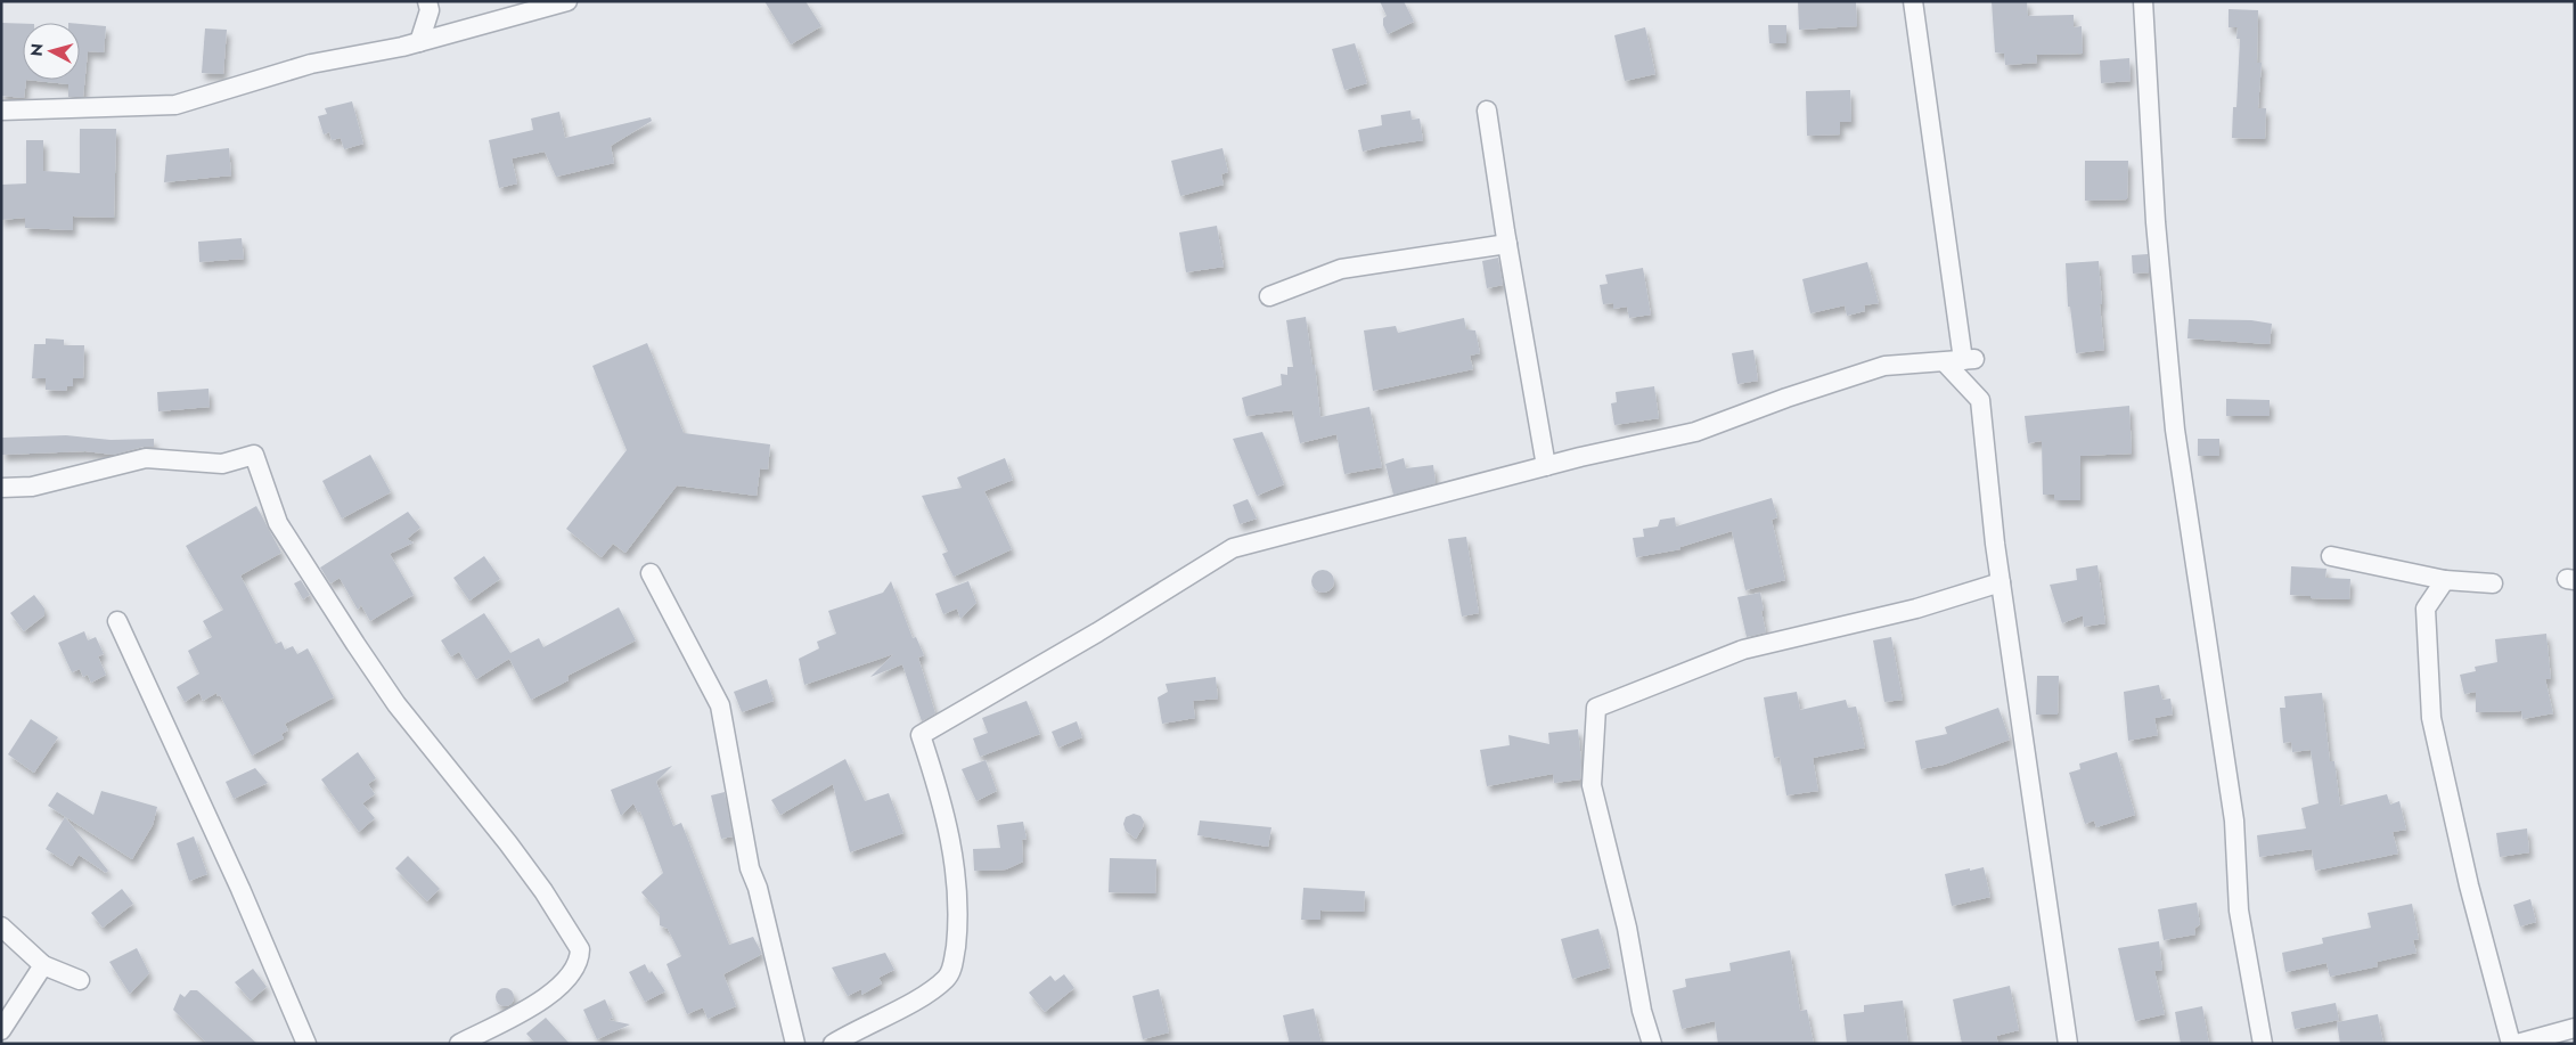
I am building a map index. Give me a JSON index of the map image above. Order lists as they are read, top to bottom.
{
  "north": "left"
}
